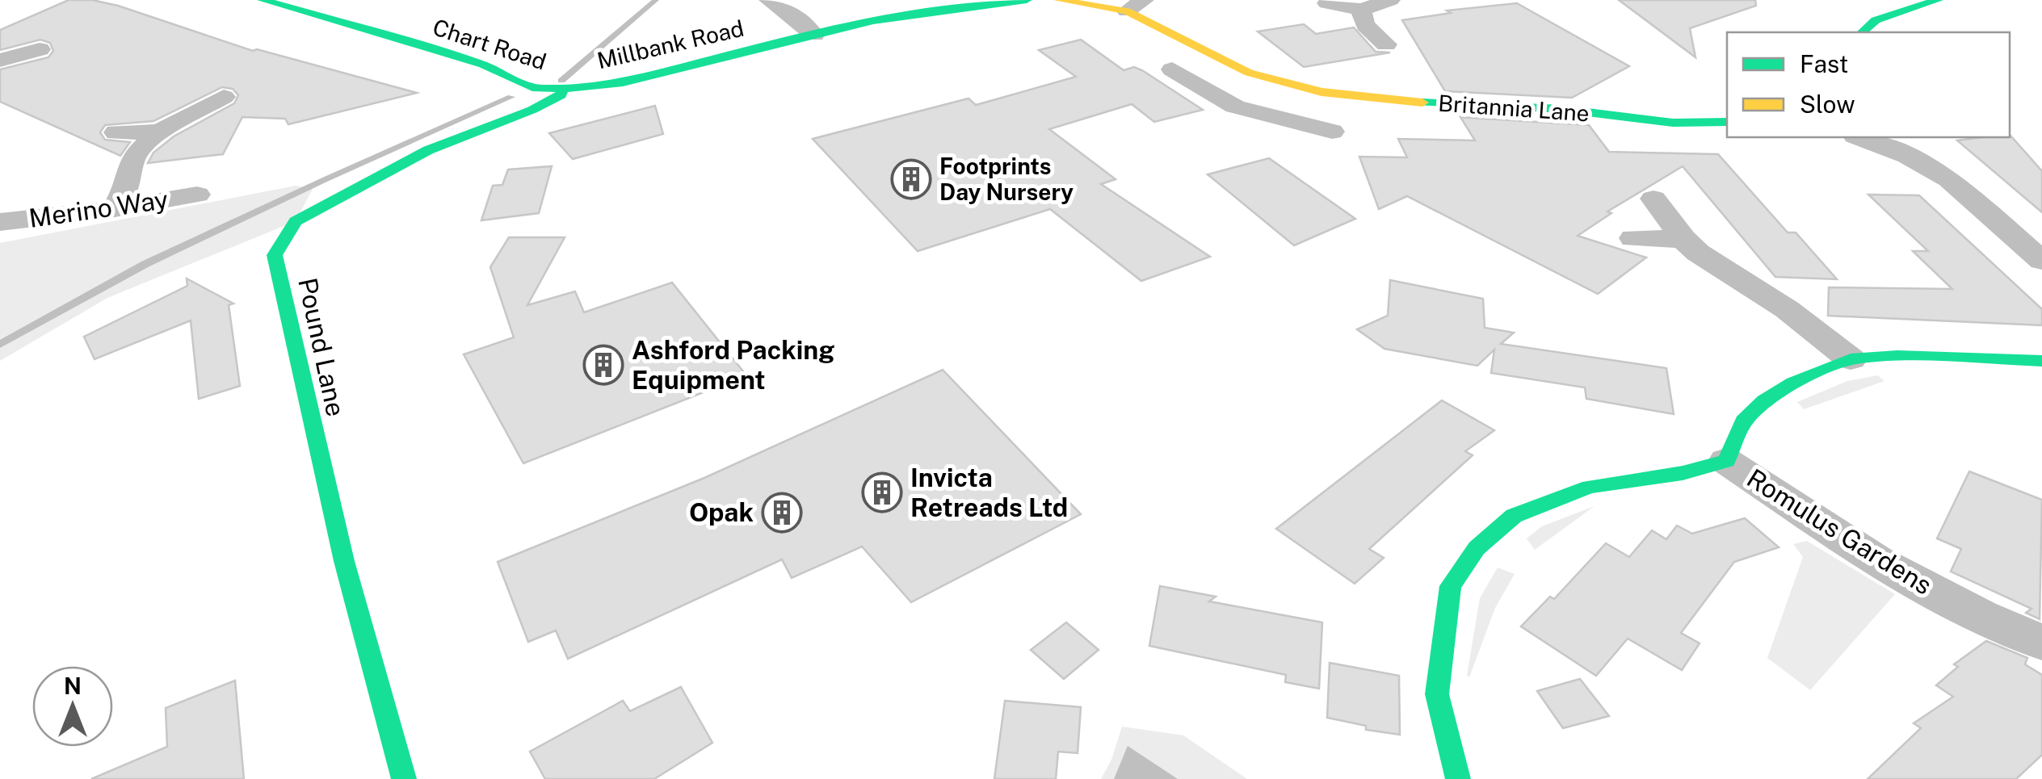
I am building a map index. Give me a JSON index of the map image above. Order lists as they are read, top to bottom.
{
  "streets": {
    "street": [
      "Chart Road",
      "Millbank Road",
      "Britannia Lane",
      "Merino Way",
      "Pound Lane",
      "Romulus Gardens"
    ]
  },
  "crossings": [
    ["Chart Road", "Millbank Road"],
    ["Chart Road", "Pound Lane"],
    ["Millbank Road", "Pound Lane"]
  ],
  "places": {
    "building": [
      "Footprints Day Nursery",
      "Ashford Packing Equipment",
      "Invicta Retreads Ltd",
      "Opak"
    ]
  },
  "legend": ["Fast", "Slow"],
  "north": "top"
}
